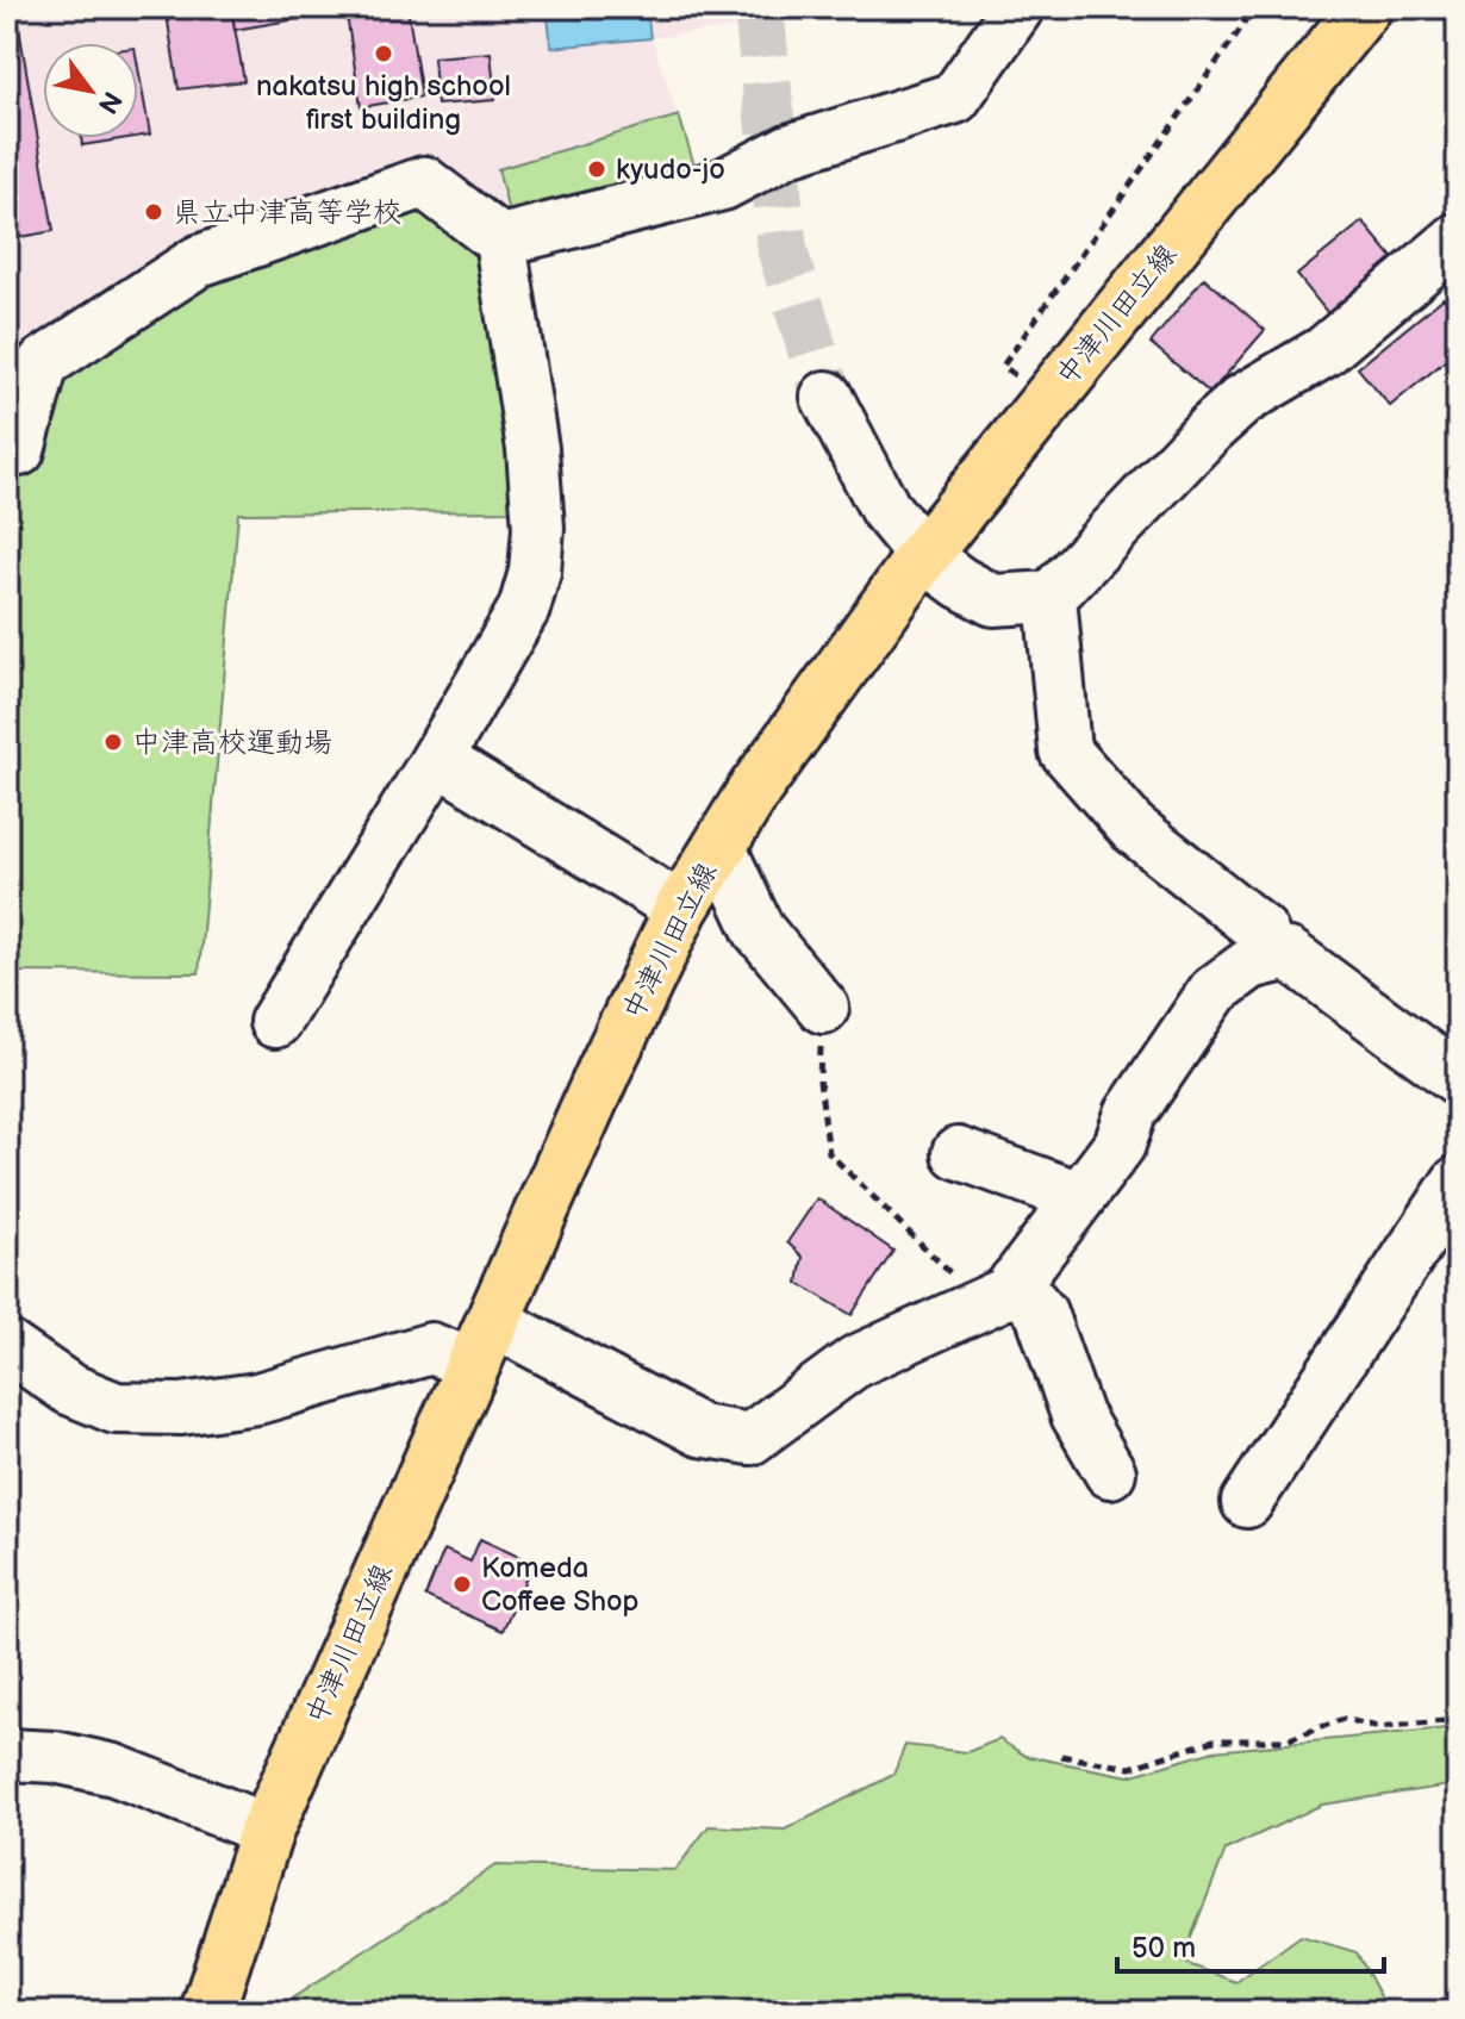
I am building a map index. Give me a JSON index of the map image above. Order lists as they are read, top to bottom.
{
  "streets": {
    "main road": ["中津川田立線"]
  },
  "places": [
    "nakatsu high school first building",
    "kyudo-jo",
    "県立中津高等学校",
    "中津高校運動場",
    "Komeda Coffee Shop"
  ],
  "scale_bar": "50 m",
  "north": "bottom right"
}
